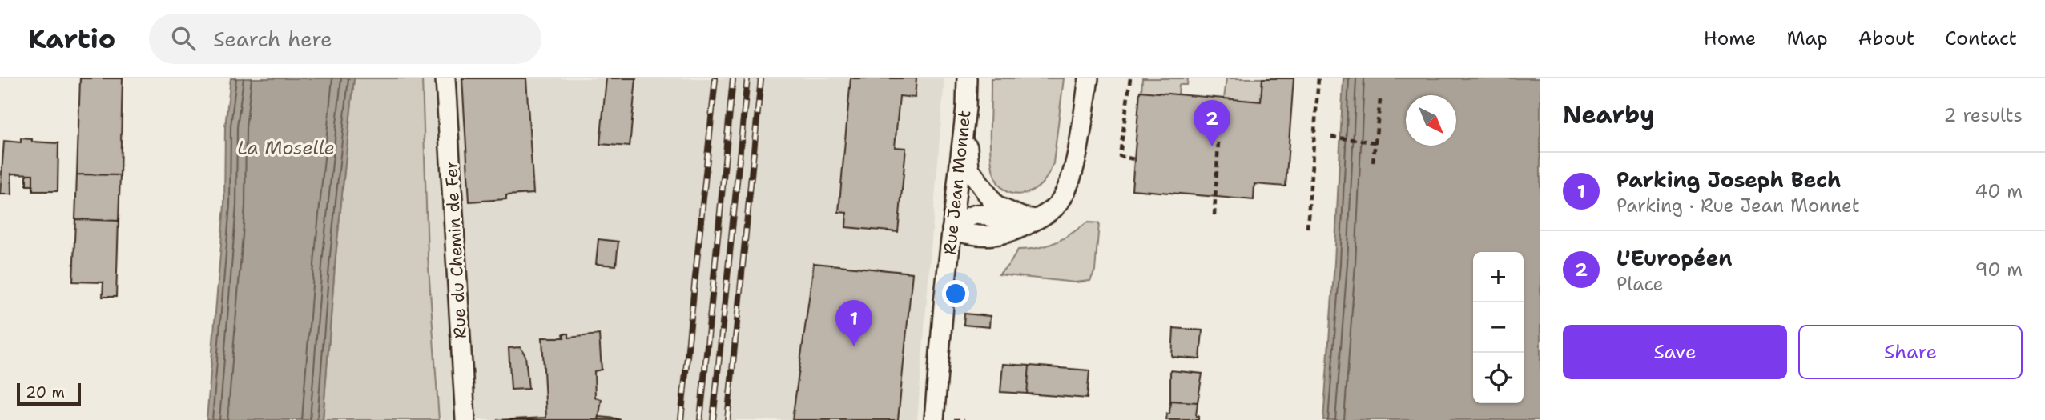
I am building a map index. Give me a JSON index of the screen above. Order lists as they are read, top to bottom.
{
  "streets": {
    "street": ["Rue Jean Monnet", "Rue du Chemin de Fer"]
  },
  "water": ["La Moselle"],
  "scale_bar": "20 m",
  "north": "bottom right",
  "page": {
    "header": "Kartio",
    "search": "Search here",
    "nav": [
      "Home",
      "Map",
      "About",
      "Contact"
    ],
    "heading": ["Nearby", "2 results"],
    "pins": ["2", "1"],
    "list": [
      {
        "mark": "1",
        "name": "Parking Joseph Bech",
        "note": "Parking · Rue Jean Monnet",
        "value": "40 m"
      },
      {
        "mark": "2",
        "name": "L'Européen",
        "note": "Place",
        "value": "90 m"
      }
    ],
    "map_buttons": ["+", "−"],
    "buttons": ["Save", "Share"],
    "scale": "20 m"
  }
}
